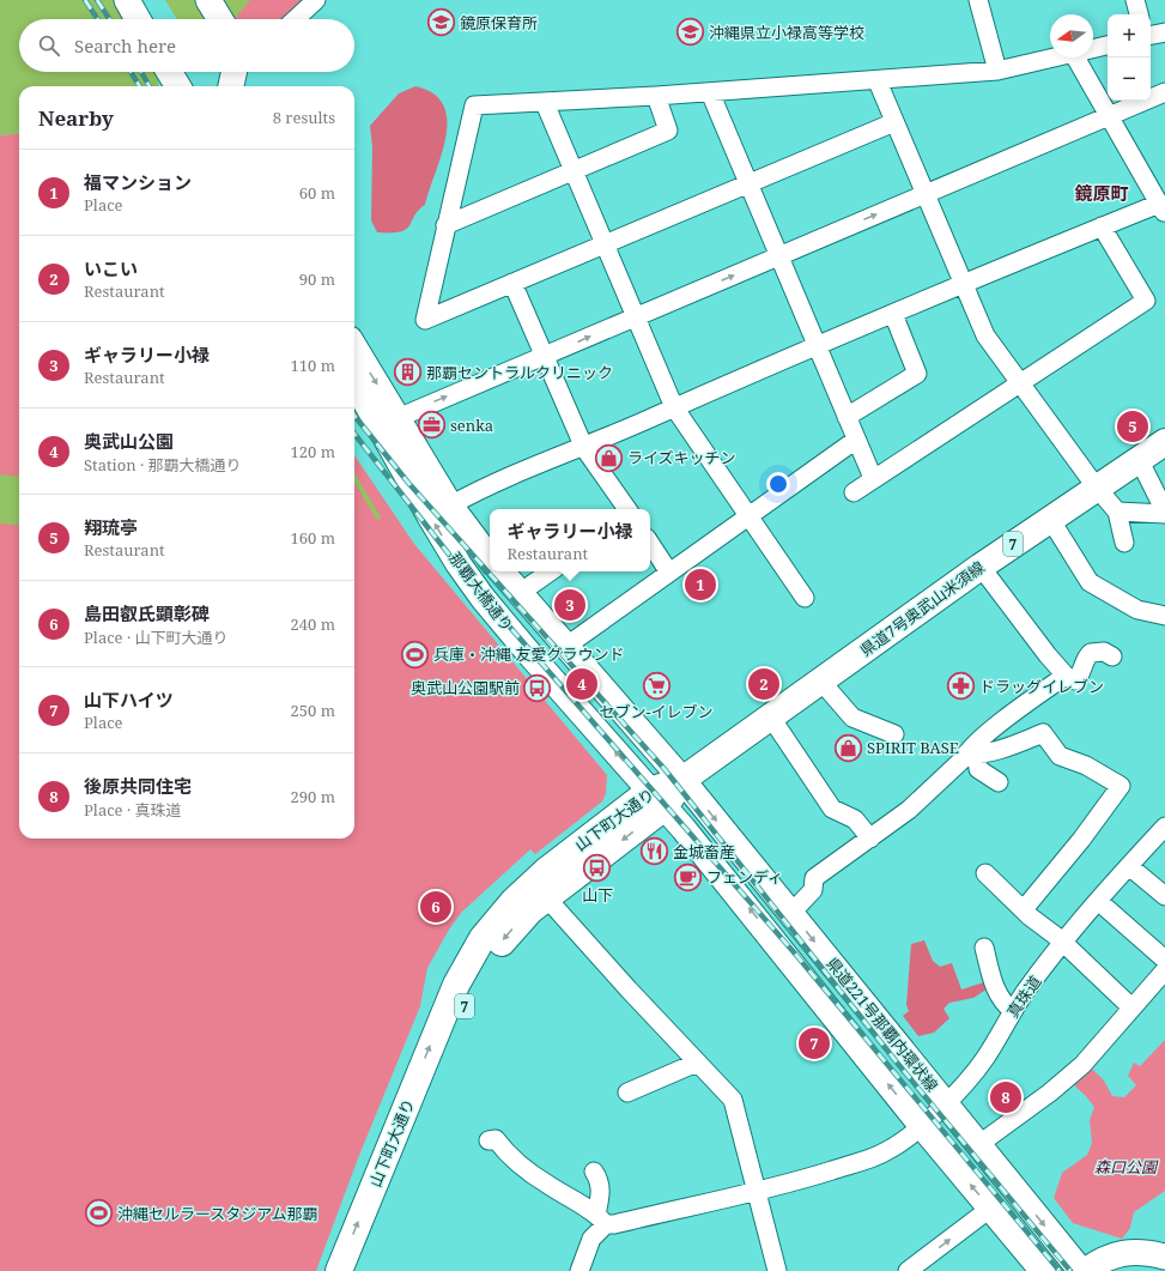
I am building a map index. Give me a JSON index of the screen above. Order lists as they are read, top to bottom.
{
  "streets": {
    "main road": [
      "7",
      "那覇大橋通り",
      "県道7号奥武山米須線",
      "山下町大通り",
      "県道221号那覇内環状線"
    ],
    "street": ["真珠道"]
  },
  "crossings": [
    ["那覇大橋通り", "県道7号奥武山米須線"],
    ["那覇大橋通り", "山下町大通り"],
    ["那覇大橋通り", "県道221号那覇内環状線"],
    ["県道7号奥武山米須線", "山下町大通り"],
    ["県道7号奥武山米須線", "県道221号那覇内環状線"],
    ["山下町大通り", "県道221号那覇内環状線"],
    ["真珠道", "県道221号那覇内環状線"]
  ],
  "districts": ["鏡原町"],
  "parks": ["森口公園"],
  "places": {
    "school or university": ["鏡原保育所", "沖縄県立小禄高等学校"],
    "building": ["那覇セントラルクリニック"],
    "office": ["senka"],
    "shop": ["ライズキッチン", "SPIRIT BASE"],
    "sports": ["兵庫・沖縄 友愛グラウンド", "沖縄セルラースタジアム那覇"],
    "supermarket": ["セブン-イレブン"],
    "pharmacy": ["ドラッグイレブン"],
    "bus stop": ["奥武山公園駅前", "山下"],
    "restaurant": ["金城畜産"],
    "cafe": ["フェンディ"]
  },
  "north": "left",
  "page": {
    "map_buttons": ["+", "−"],
    "search": "Search here",
    "heading": ["Nearby", "8 results"],
    "list": [
      {
        "mark": "1",
        "name": "福マンション",
        "note": "Place",
        "value": "60 m"
      },
      {
        "mark": "2",
        "name": "いこい",
        "note": "Restaurant",
        "value": "90 m"
      },
      {
        "mark": "3",
        "name": "ギャラリー小禄",
        "note": "Restaurant",
        "value": "110 m"
      },
      {
        "mark": "4",
        "name": "奥武山公園",
        "note": "Station · 那覇大橋通り",
        "value": "120 m"
      },
      {
        "mark": "5",
        "name": "翔琉亭",
        "note": "Restaurant",
        "value": "160 m"
      },
      {
        "mark": "6",
        "name": "島田叡氏顕彰碑",
        "note": "Place · 山下町大通り",
        "value": "240 m"
      },
      {
        "mark": "7",
        "name": "山下ハイツ",
        "note": "Place",
        "value": "250 m"
      },
      {
        "mark": "8",
        "name": "後原共同住宅",
        "note": "Place · 真珠道",
        "value": "290 m"
      }
    ],
    "pins": [
      "5",
      "1",
      "3",
      "2",
      "4",
      "6",
      "7",
      "8"
    ],
    "popup": ["ギャラリー小禄", "Restaurant"]
  }
}
